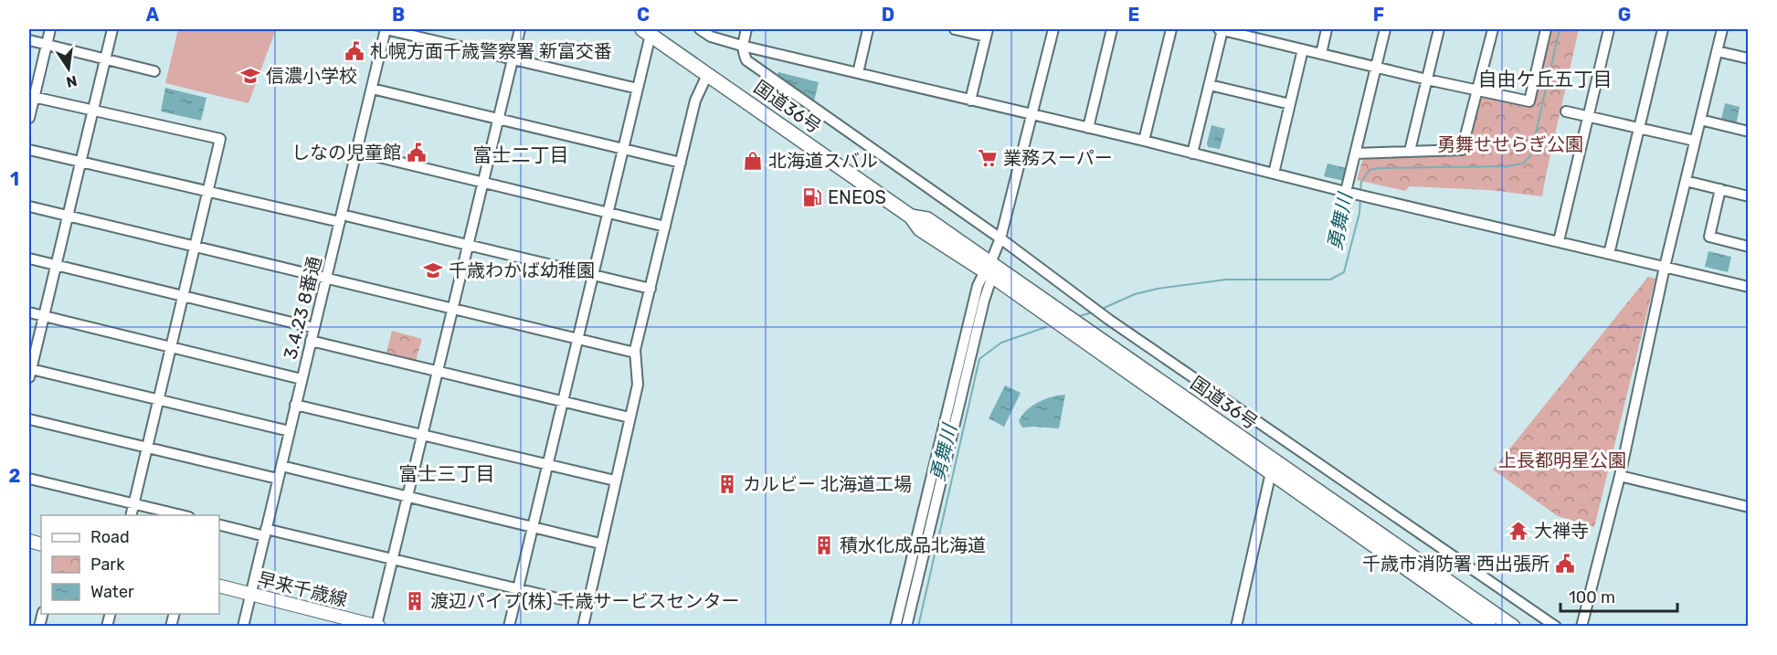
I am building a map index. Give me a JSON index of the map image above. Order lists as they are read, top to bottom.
{
  "streets": {
    "highway": ["国道36号"],
    "main road": ["早来千歳線"],
    "street": ["3.4.23 8番通"]
  },
  "crossings": [
    ["3.4.23 8番通", "早来千歳線"]
  ],
  "districts": ["自由ケ丘五丁目", "富士二丁目", "富士三丁目"],
  "water": ["勇舞川"],
  "parks": ["勇舞せせらぎ公園", "上長都明星公園"],
  "places": {
    "public building": ["札幌方面千歳警察署 新富交番", "しなの児童館", "千歳市消防署 西出張所"],
    "school or university": ["信濃小学校", "千歳わかば幼稚園"],
    "supermarket": ["業務スーパー"],
    "shop": ["北海道スバル"],
    "fuel station": ["ENEOS"],
    "building": ["カルビー 北海道工場", "積水化成品北海道", "渡辺パイプ(株) 千歳サービスセンター"],
    "temple": ["大禅寺"]
  },
  "legend": ["Road", "Park", "Water"],
  "scale_bar": "100 m",
  "north": "bottom",
  "grid": {
    "columns": [
      "A",
      "B",
      "C",
      "D",
      "E",
      "F",
      "G"
    ],
    "rows": ["1", "2"]
  }
}
